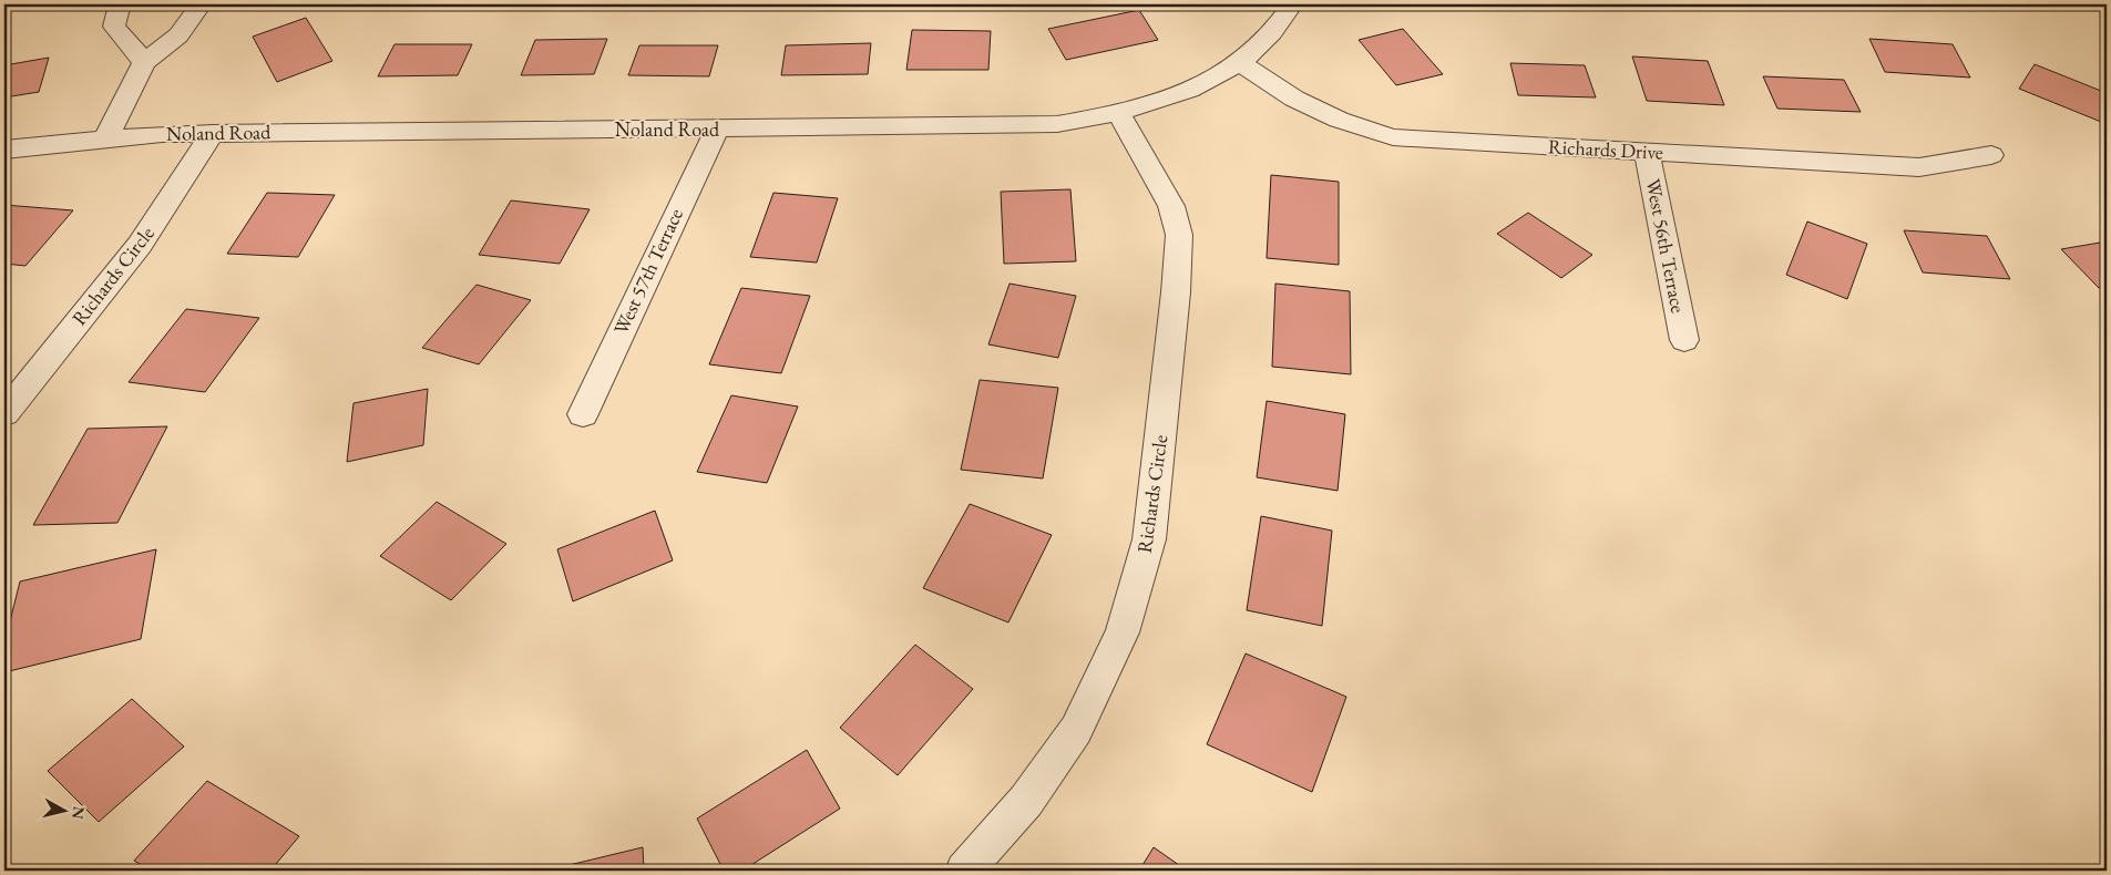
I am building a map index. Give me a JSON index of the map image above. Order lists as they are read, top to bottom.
{
  "streets": {
    "street": [
      "Noland Road",
      "Richards Drive",
      "West 56th Terrace",
      "West 57th Terrace",
      "Richards Circle"
    ]
  },
  "crossings": [
    ["Noland Road", "Richards Drive"],
    ["Noland Road", "West 57th Terrace"],
    ["Noland Road", "Richards Circle"],
    ["Richards Drive", "West 56th Terrace"]
  ],
  "north": "right"
}
